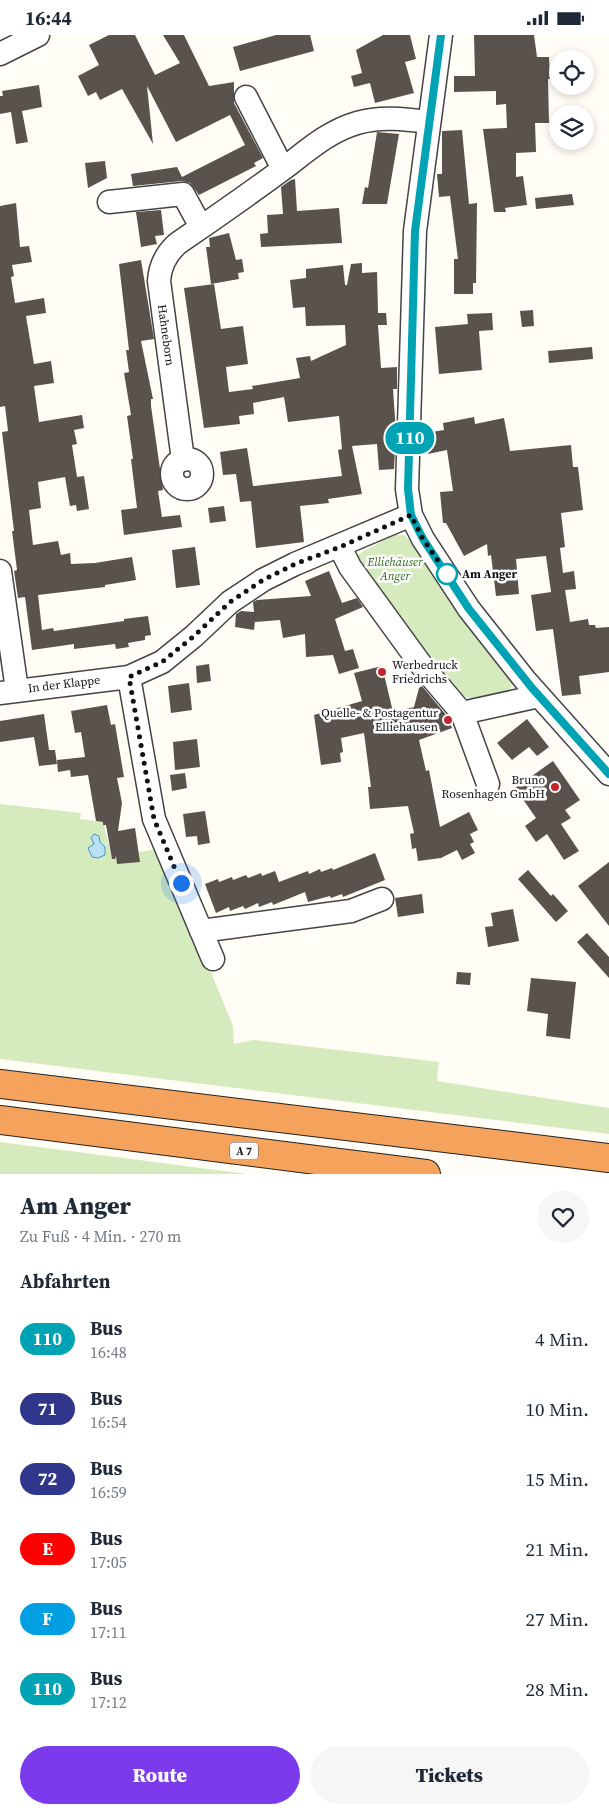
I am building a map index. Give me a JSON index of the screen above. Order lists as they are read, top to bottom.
{
  "streets": {
    "highway": ["A 7"],
    "street": ["Hahneborn", "In der Klappe"]
  },
  "parks": ["Elliehäuser Anger"],
  "places": [
    "Am Anger",
    "Werbedruck Friedrichs",
    "Quelle- & Postagentur Elliehausen",
    "Bruno Rosenhagen GmbH"
  ],
  "lines": ["bus line 110"],
  "page": {
    "status": "16:44",
    "on_map": "110",
    "heading": [
      ["Am Anger", "Zu Fuß · 4 Min. · 270 m"],
      "Abfahrten"
    ],
    "list": [
      {
        "mark": "110",
        "name": "Bus",
        "note": "16:48",
        "value": "4 Min."
      },
      {
        "mark": "71",
        "name": "Bus",
        "note": "16:54",
        "value": "10 Min."
      },
      {
        "mark": "72",
        "name": "Bus",
        "note": "16:59",
        "value": "15 Min."
      },
      {
        "mark": "E",
        "name": "Bus",
        "note": "17:05",
        "value": "21 Min."
      },
      {
        "mark": "F",
        "name": "Bus",
        "note": "17:11",
        "value": "27 Min."
      },
      {
        "mark": "110",
        "name": "Bus",
        "note": "17:12",
        "value": "28 Min."
      }
    ],
    "buttons": ["Route", "Tickets"]
  }
}
